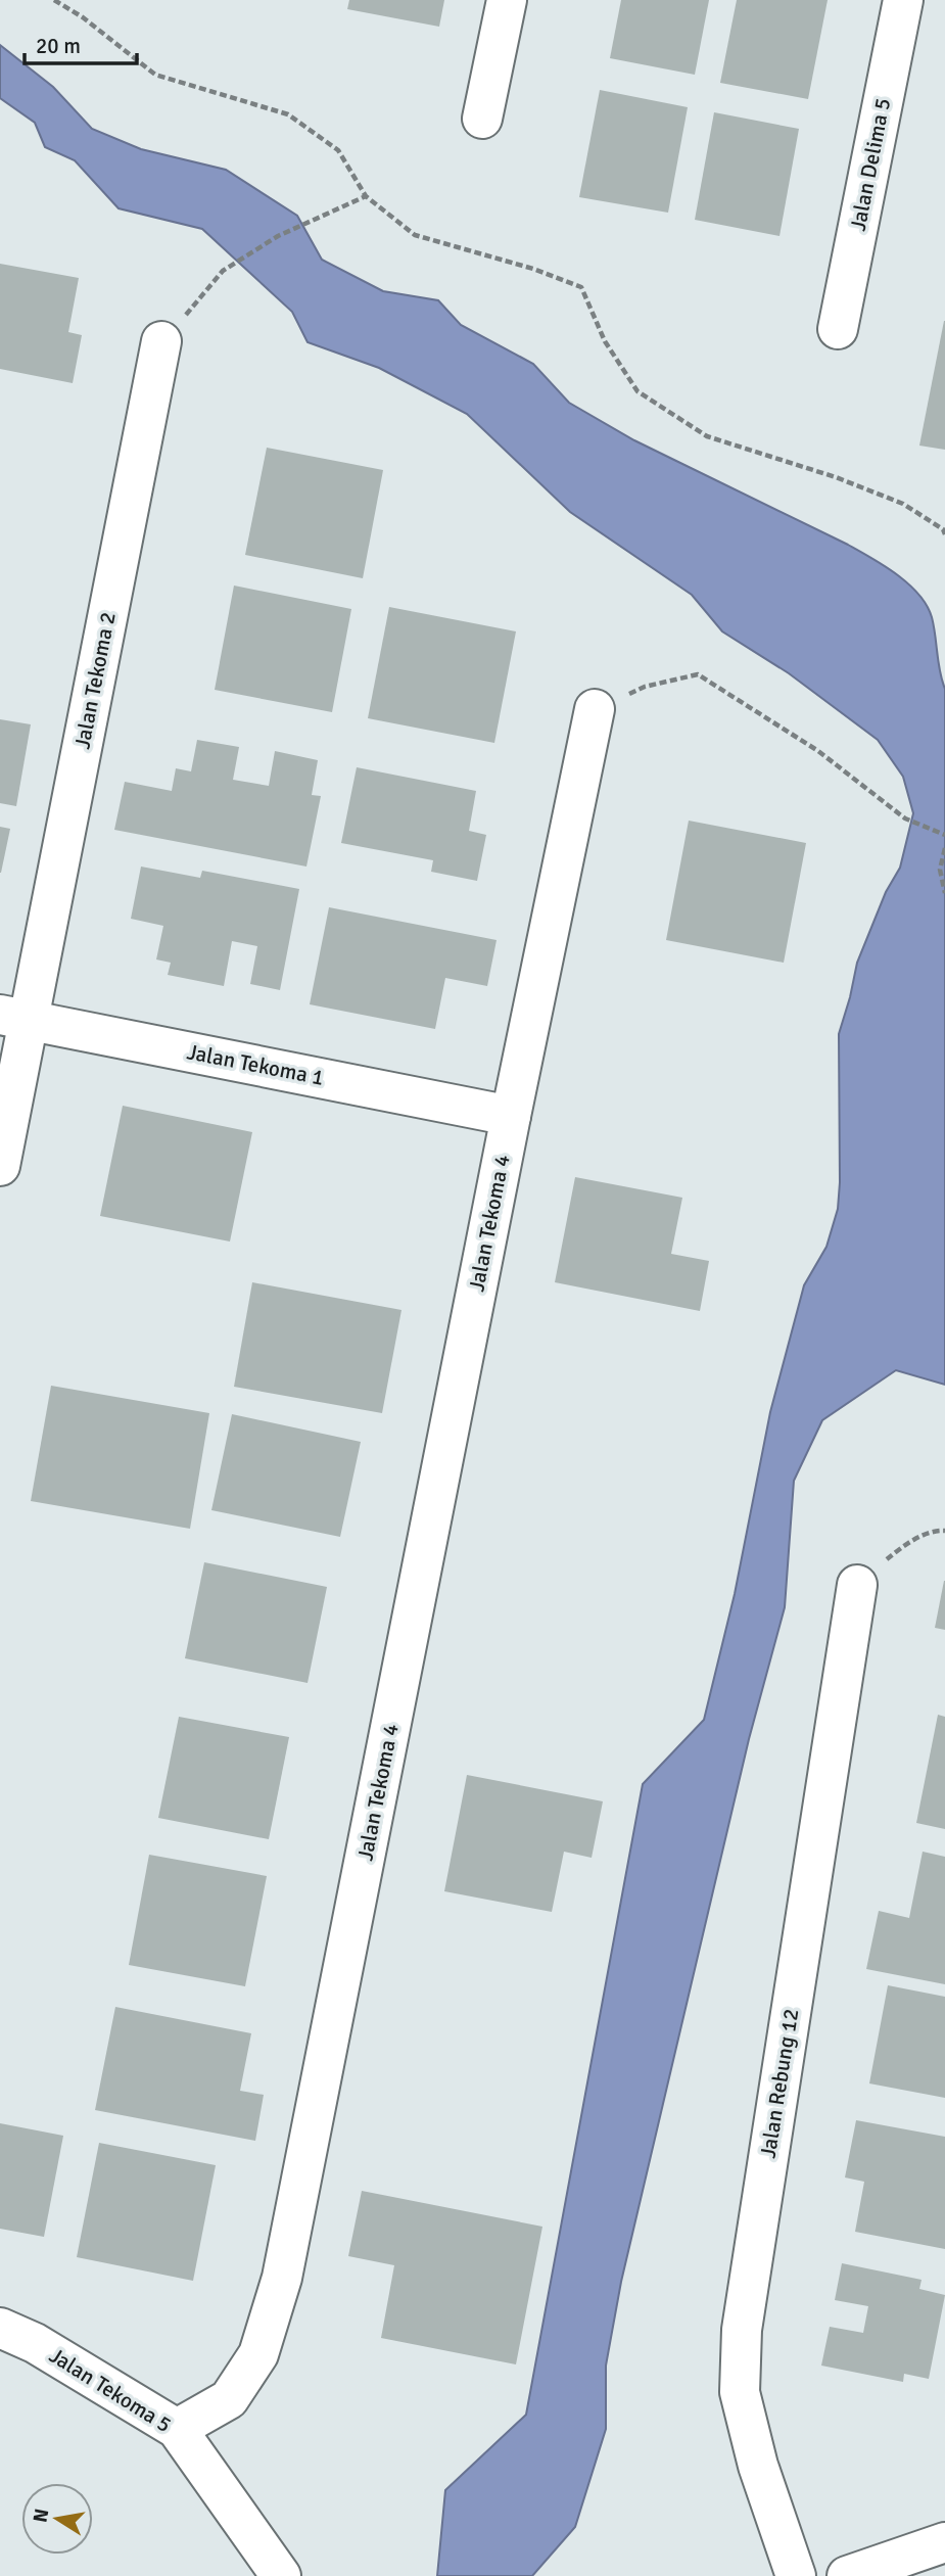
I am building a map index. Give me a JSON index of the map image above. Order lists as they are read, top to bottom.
{
  "streets": {
    "street": [
      "Jalan Delima 5",
      "Jalan Tekoma 2",
      "Jalan Tekoma 1",
      "Jalan Tekoma 4",
      "Jalan Rebung 12",
      "Jalan Tekoma 5"
    ]
  },
  "crossings": [
    ["Jalan Tekoma 2", "Jalan Tekoma 1"],
    ["Jalan Tekoma 1", "Jalan Tekoma 4"],
    ["Jalan Tekoma 4", "Jalan Tekoma 5"]
  ],
  "scale_bar": "20 m",
  "north": "left"
}
